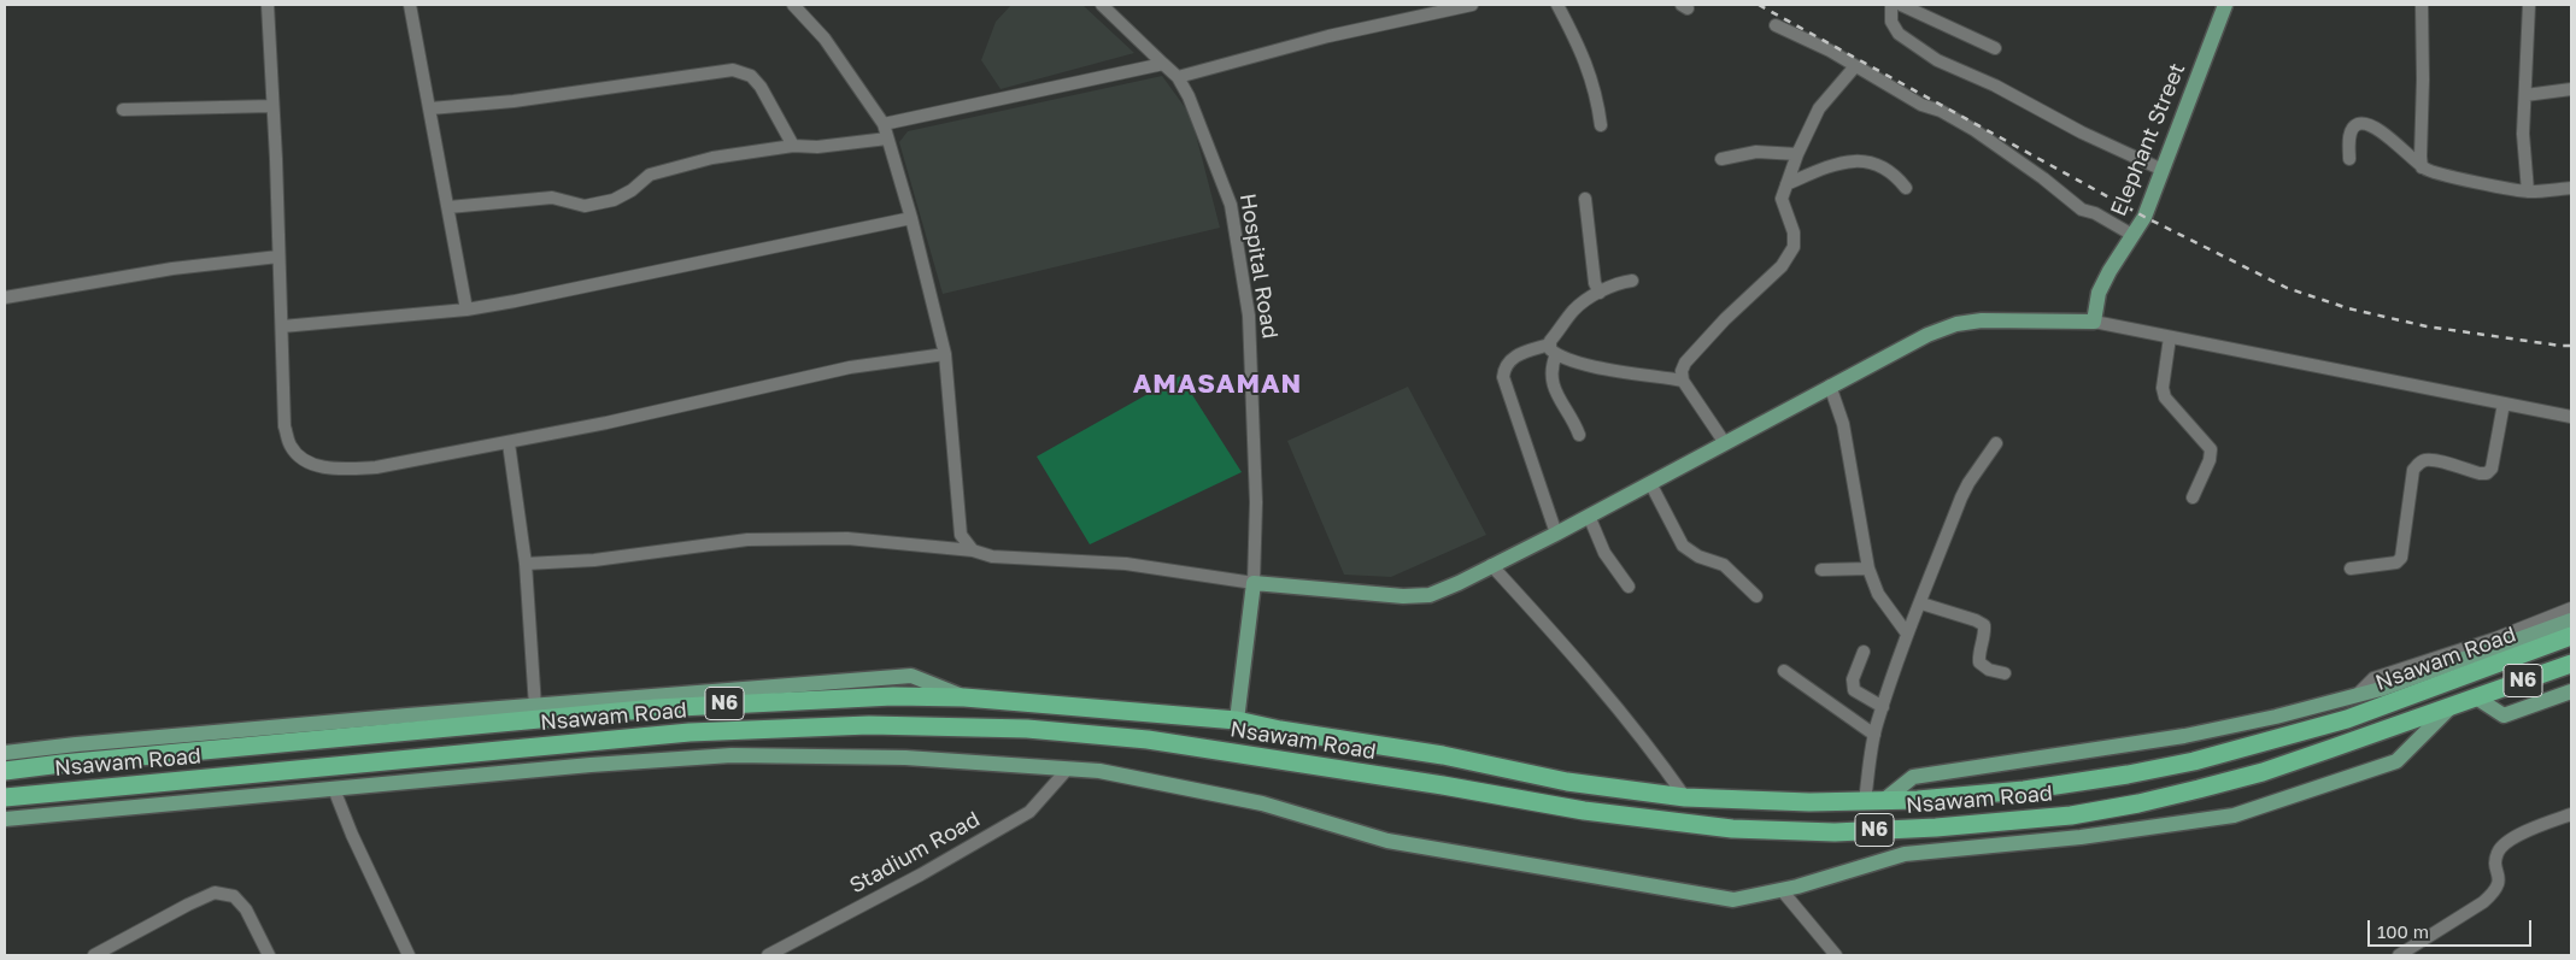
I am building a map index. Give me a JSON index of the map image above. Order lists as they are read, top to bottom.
{
  "streets": {
    "highway": ["Nsawam Road", "N6"],
    "main road": ["Elephant Street", "Hospital Road"],
    "street": ["Stadium Road"]
  },
  "crossings": [
    ["Hospital Road", "Nsawam Road"]
  ],
  "districts": ["AMASAMAN"],
  "scale_bar": "100 m"
}
